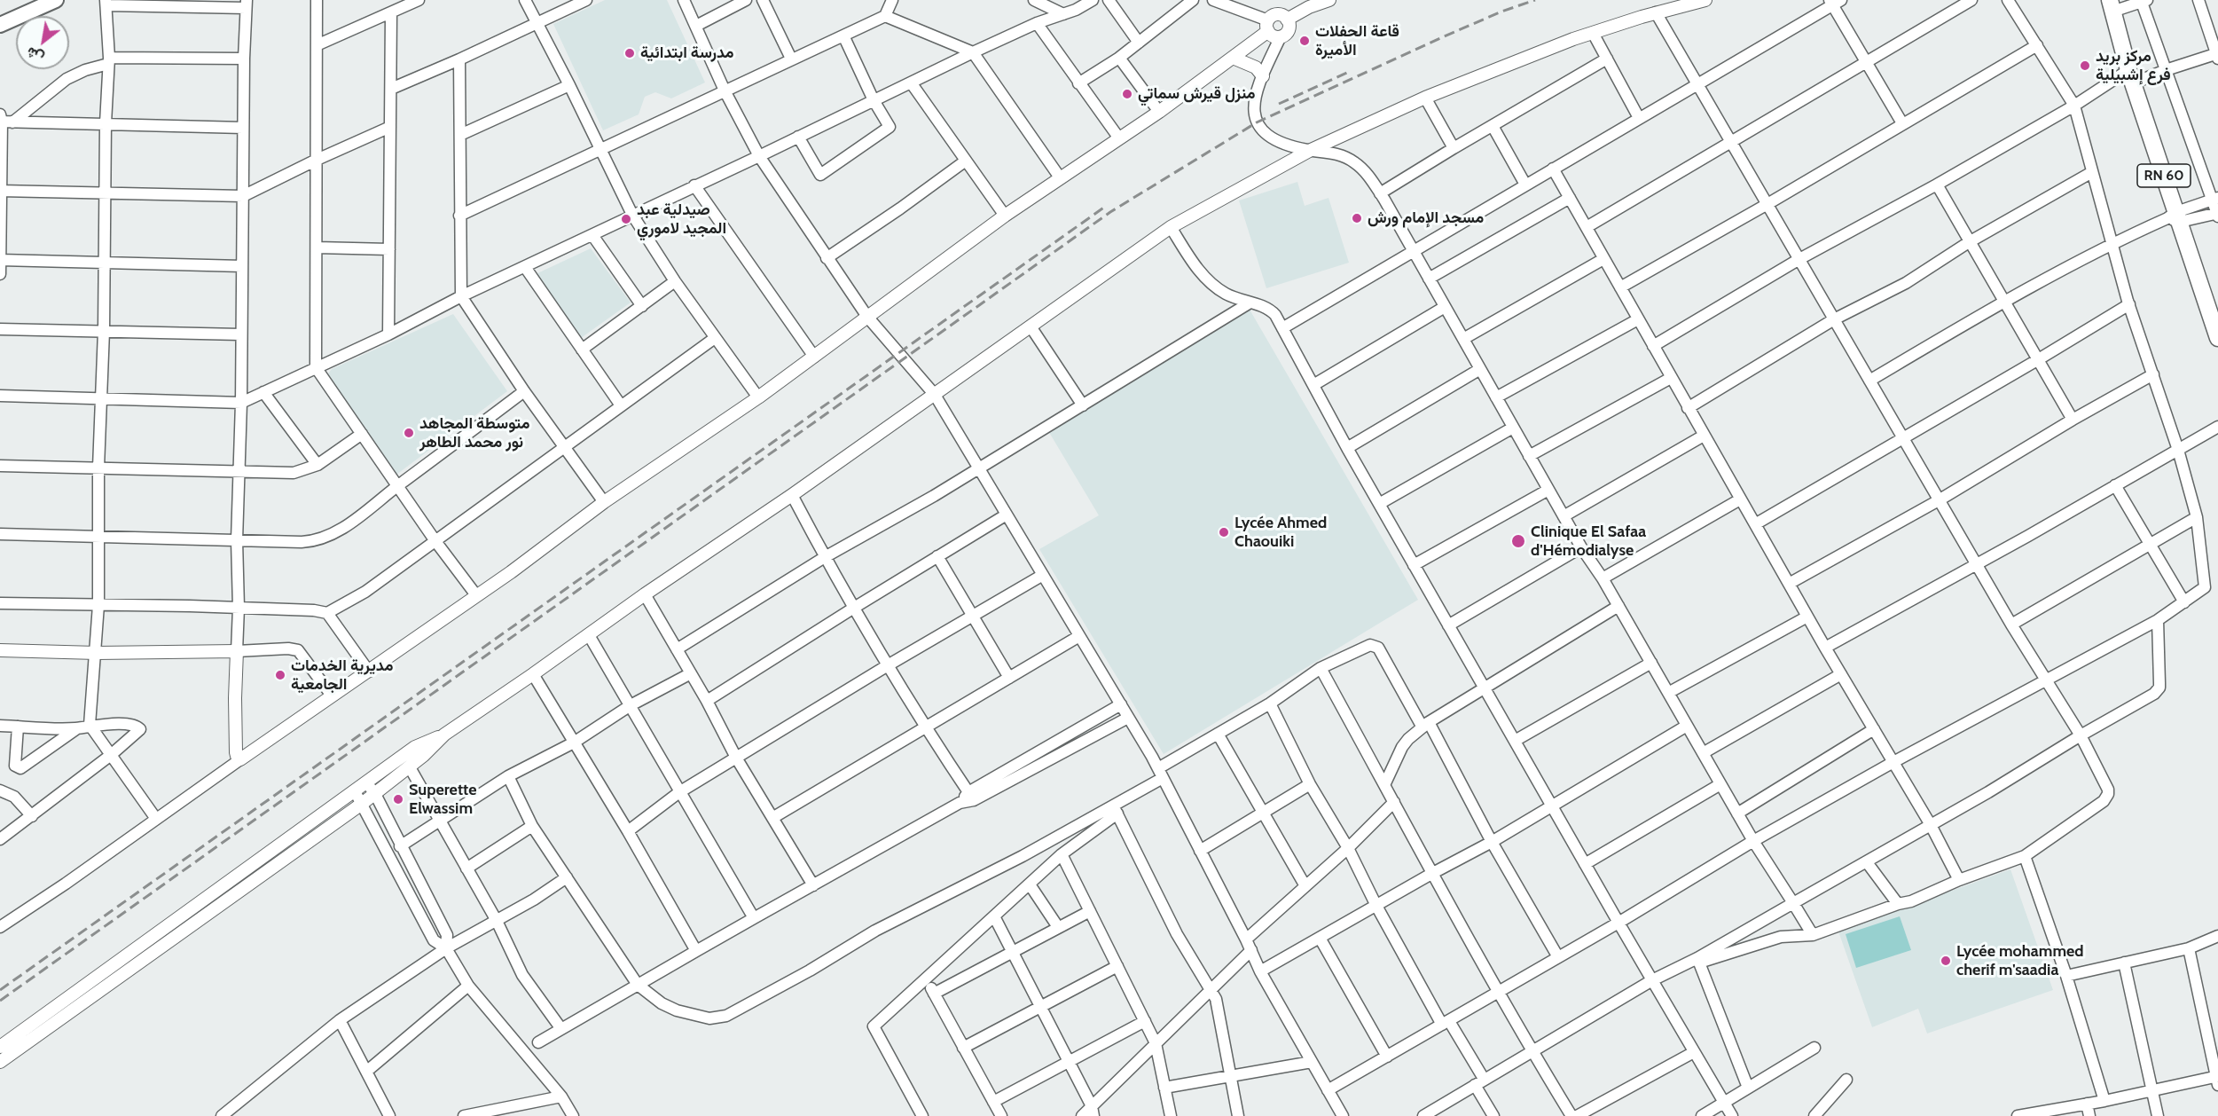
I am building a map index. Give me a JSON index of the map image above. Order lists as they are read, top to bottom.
{
  "streets": {
    "main road": ["RN 60"]
  },
  "places": [
    "قاعة الحفلات الأميرة",
    "مدرسة ابتدائية",
    "مركز بريد فرع إشبيلية",
    "منزل قيرش سماتي",
    "مسجد الإمام ورش",
    "صيدلية عبد المجيد لاموري",
    "متوسطة المجاهد نور محمد الطاهر",
    "Lycée Ahmed Chaouiki",
    "Clinique El Safaa d'Hémodialyse",
    "مديرية الخدمات الجامعية",
    "Superette Elwassim",
    "Lycée mohammed cherif m'saadia"
  ],
  "north": "bottom left"
}
